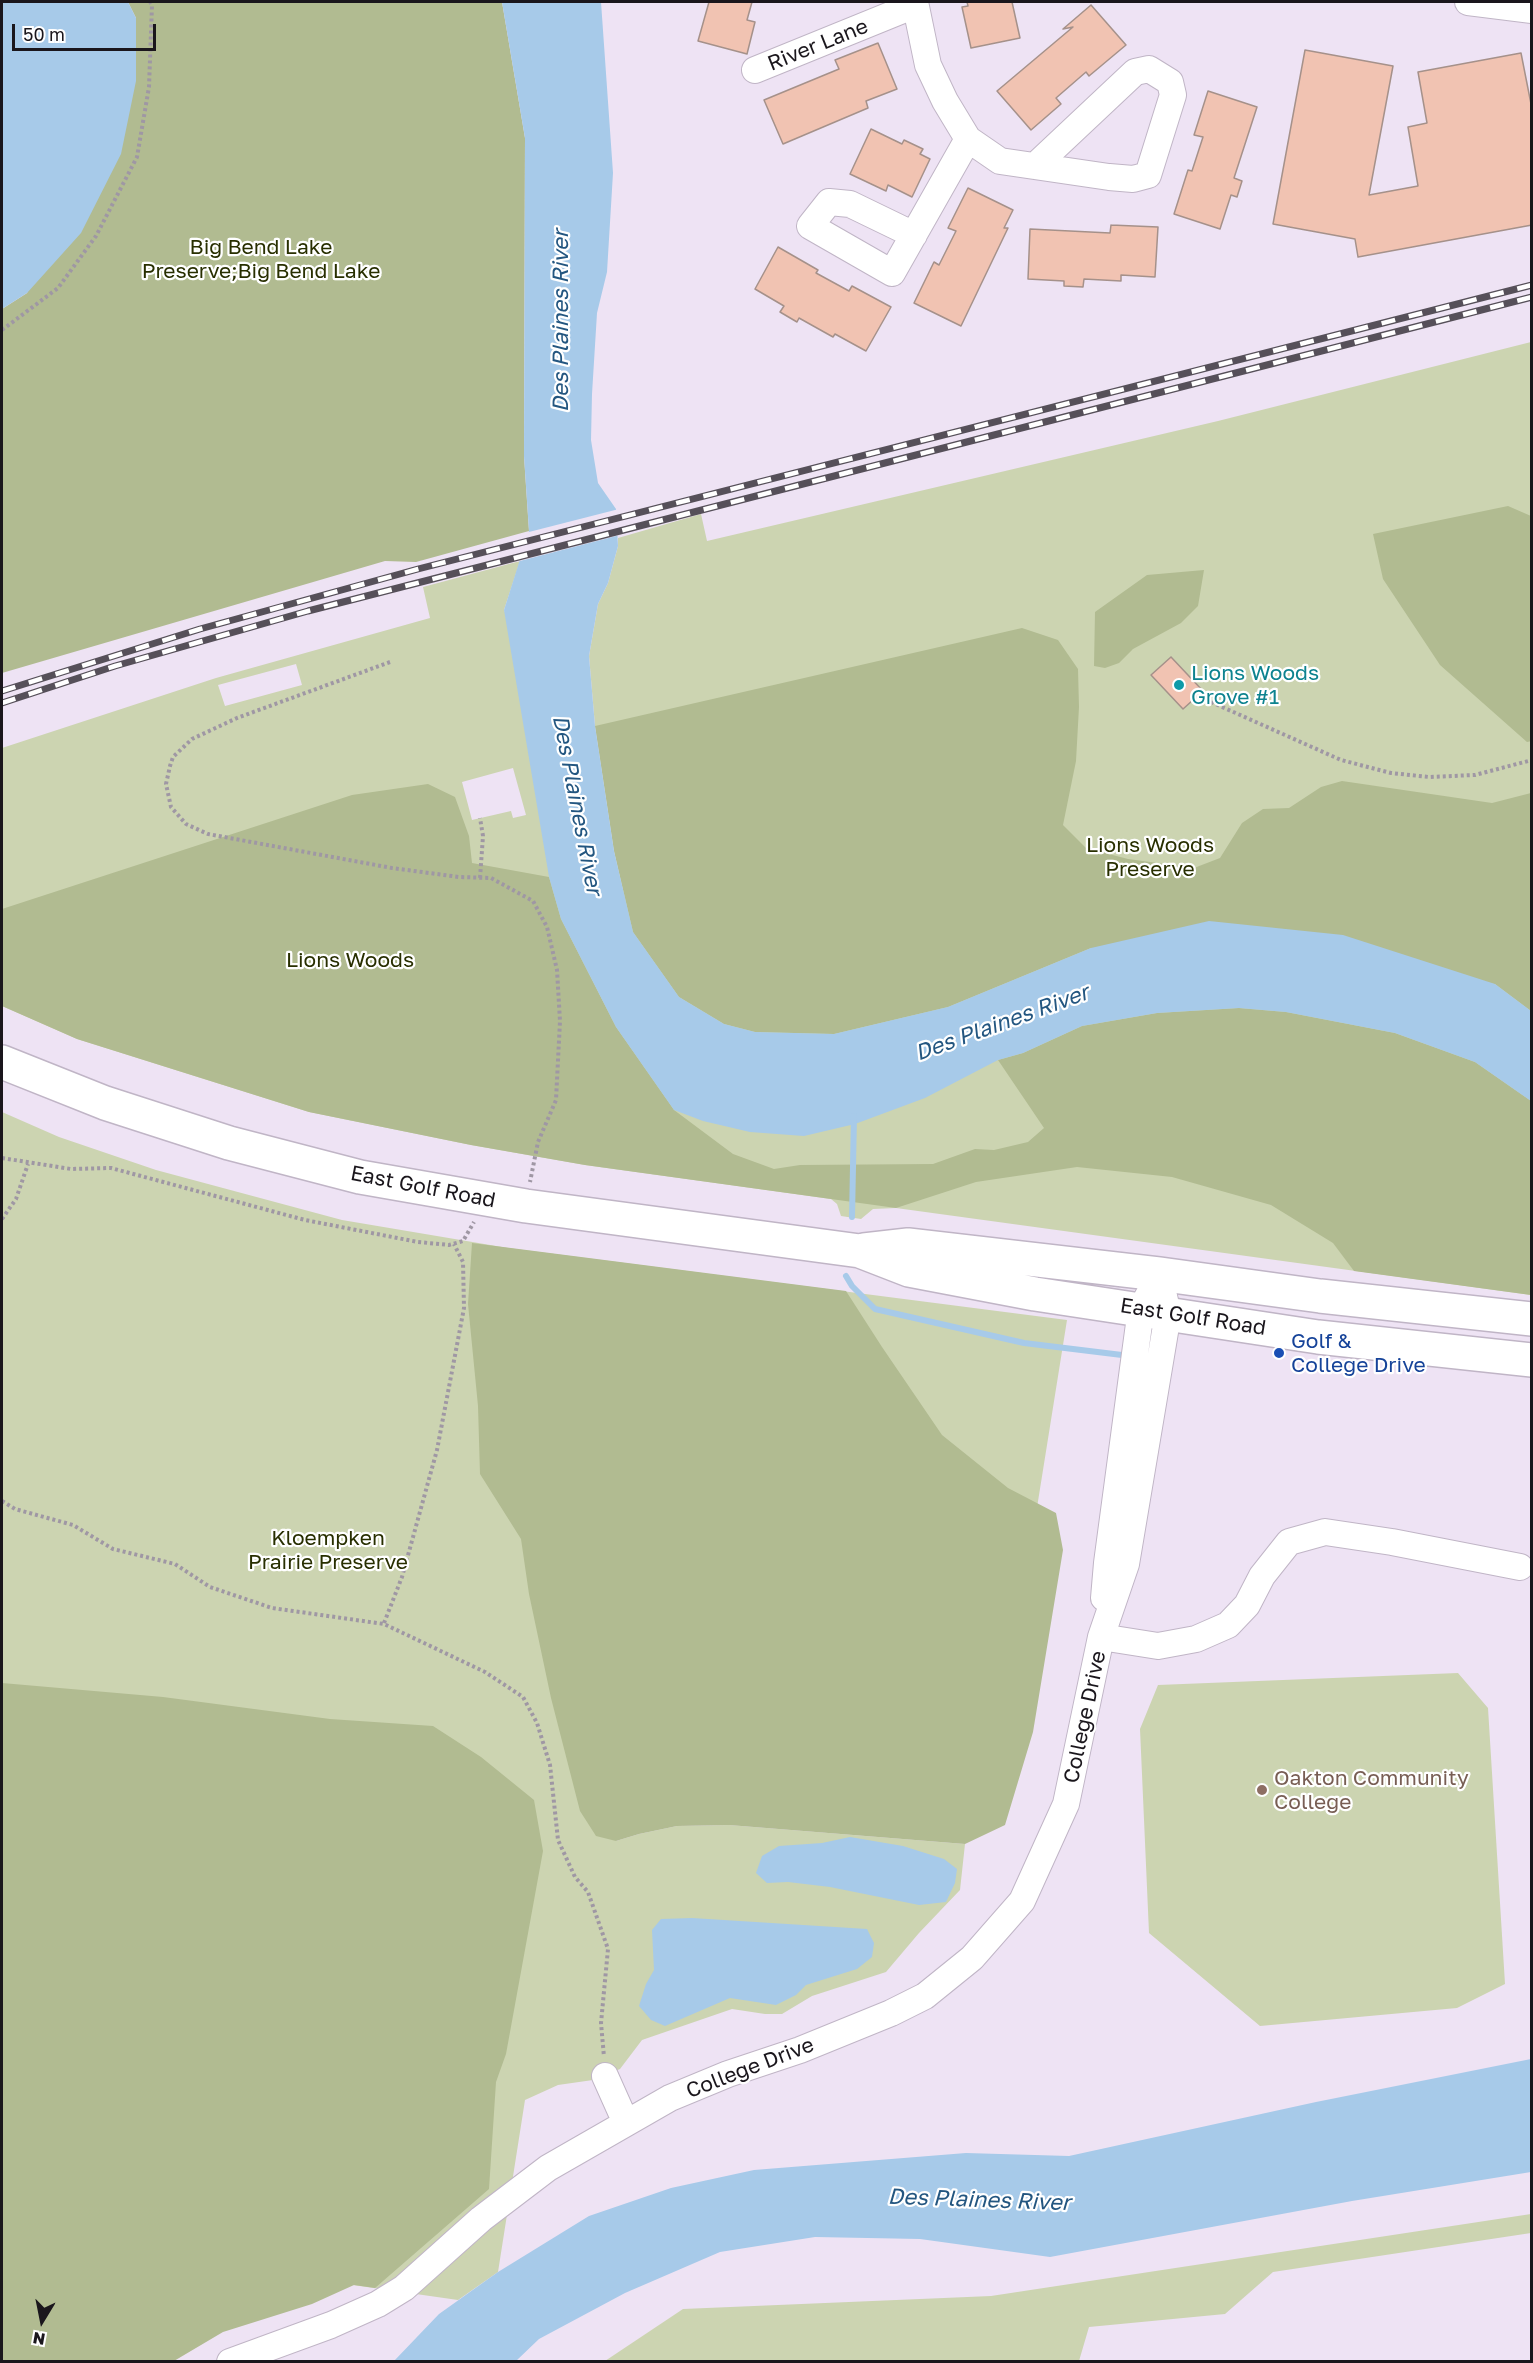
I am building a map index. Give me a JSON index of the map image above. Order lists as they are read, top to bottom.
{
  "streets": {
    "main road": ["East Golf Road"],
    "street": ["River Lane", "College Drive"]
  },
  "crossings": [
    ["East Golf Road", "College Drive"]
  ],
  "water": ["Des Plaines River"],
  "parks": [
    "Big Bend Lake Preserve;Big Bend Lake",
    "Lions Woods Preserve",
    "Lions Woods",
    "Kloempken Prairie Preserve"
  ],
  "places": ["Lions Woods Grove #1", "Golf & College Drive", "Oakton Community College"],
  "scale_bar": "50 m",
  "north": "bottom"
}
